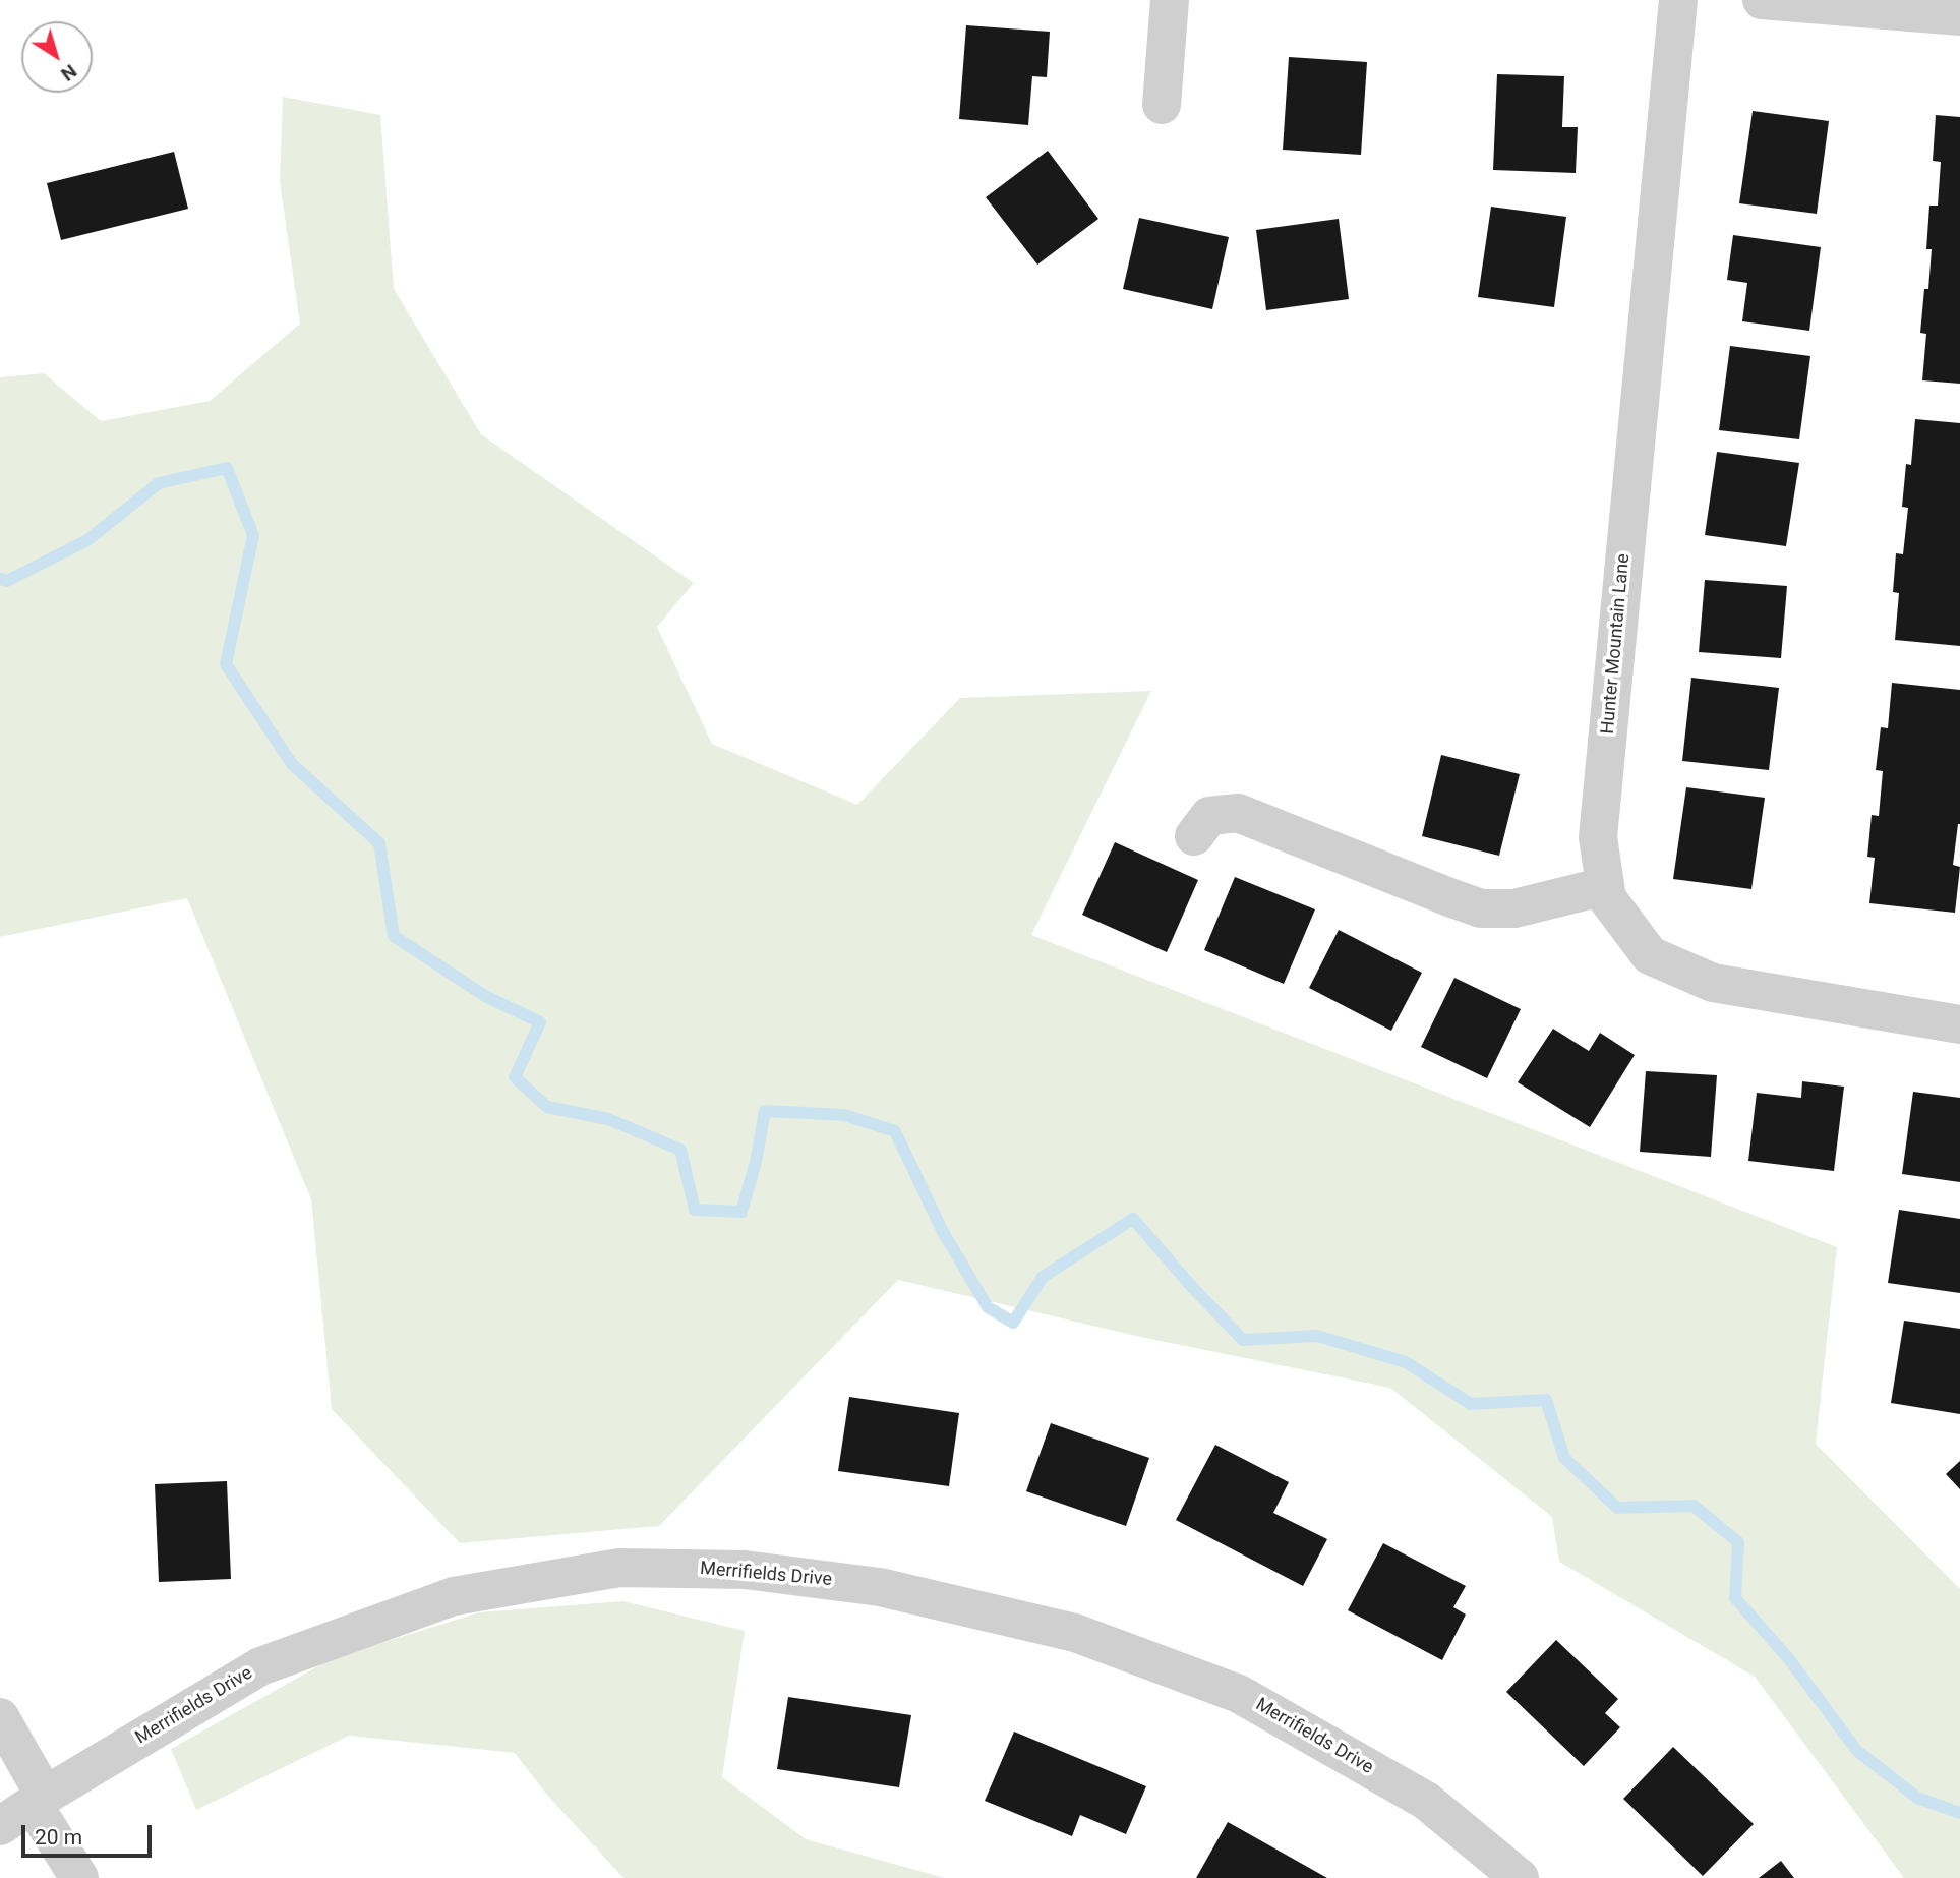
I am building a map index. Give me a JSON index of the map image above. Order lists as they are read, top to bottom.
{
  "streets": {
    "street": ["Hunter Mountain Lane", "Merrifields Drive"]
  },
  "scale_bar": "20 m",
  "north": "bottom right"
}
